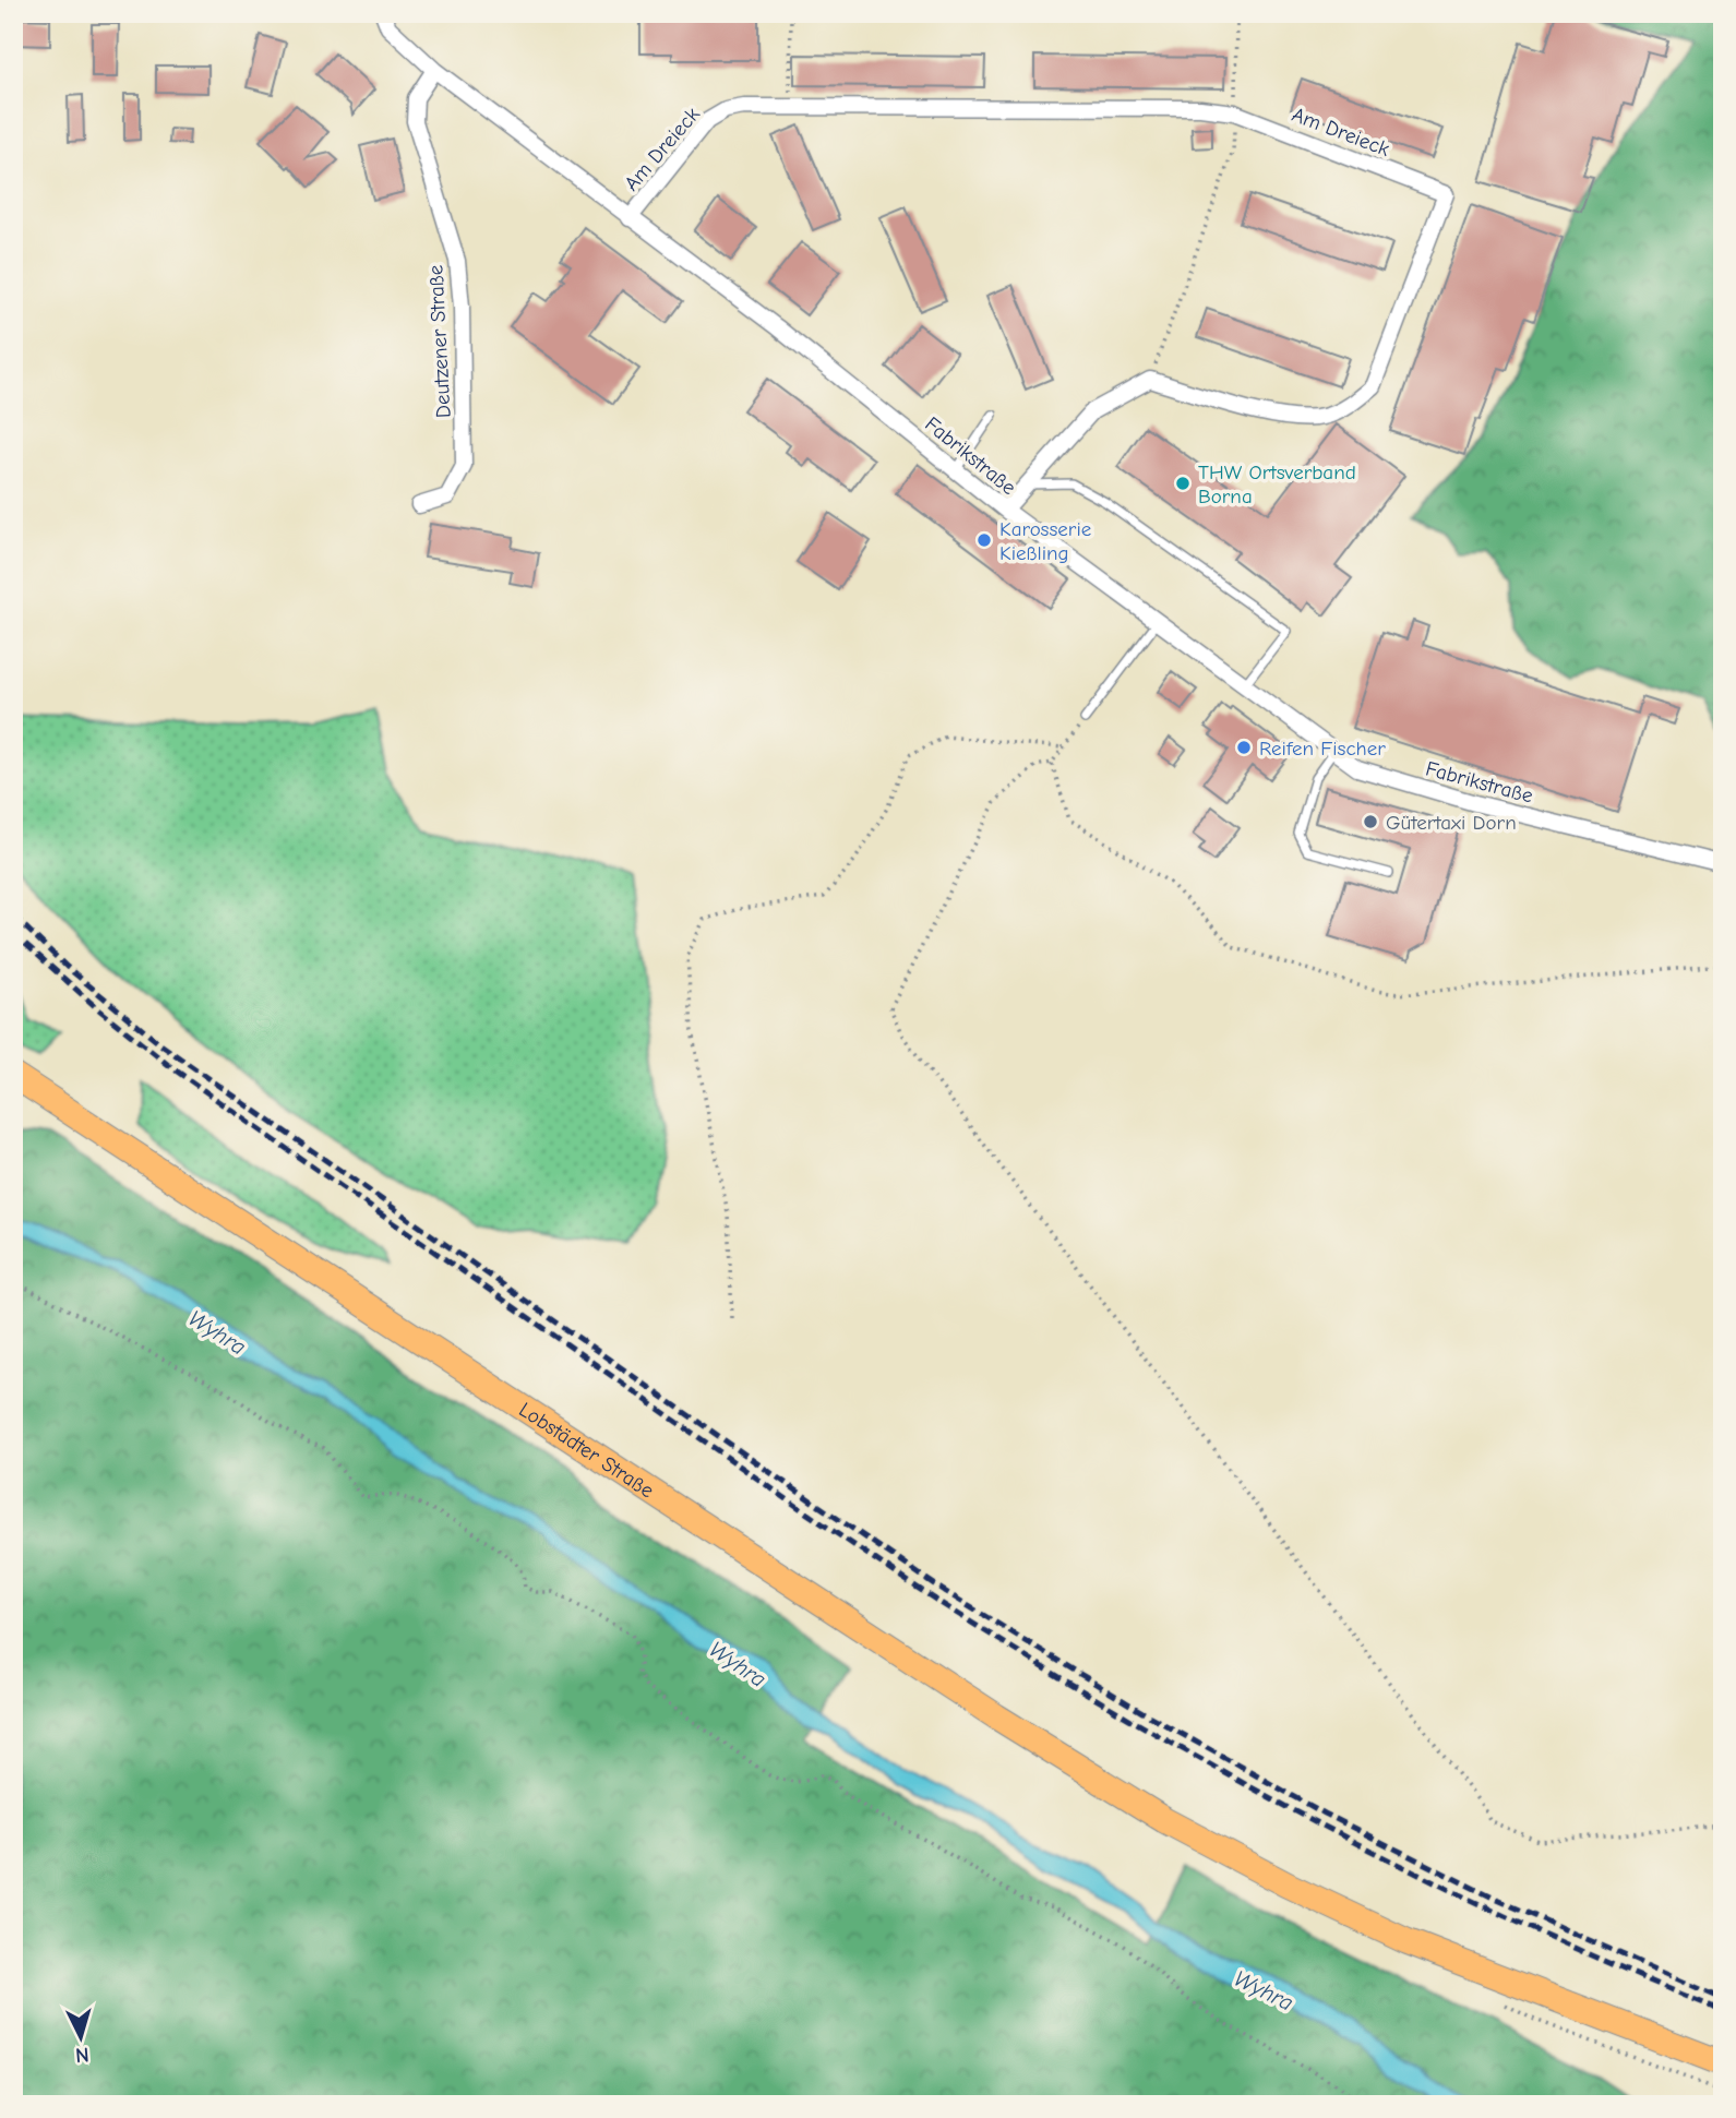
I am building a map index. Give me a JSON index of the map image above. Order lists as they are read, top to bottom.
{
  "streets": {
    "main road": ["Lobstädter Straße"],
    "street": ["Am Dreieck", "Deutzener Straße", "Fabrikstraße"]
  },
  "crossings": [
    ["Am Dreieck", "Fabrikstraße"],
    ["Deutzener Straße", "Fabrikstraße"]
  ],
  "water": ["Wyhra"],
  "places": [
    "THW Ortsverband Borna",
    "Karosserie Kießling",
    "Reifen Fischer",
    "Gütertaxi Dorn"
  ],
  "north": "bottom"
}
